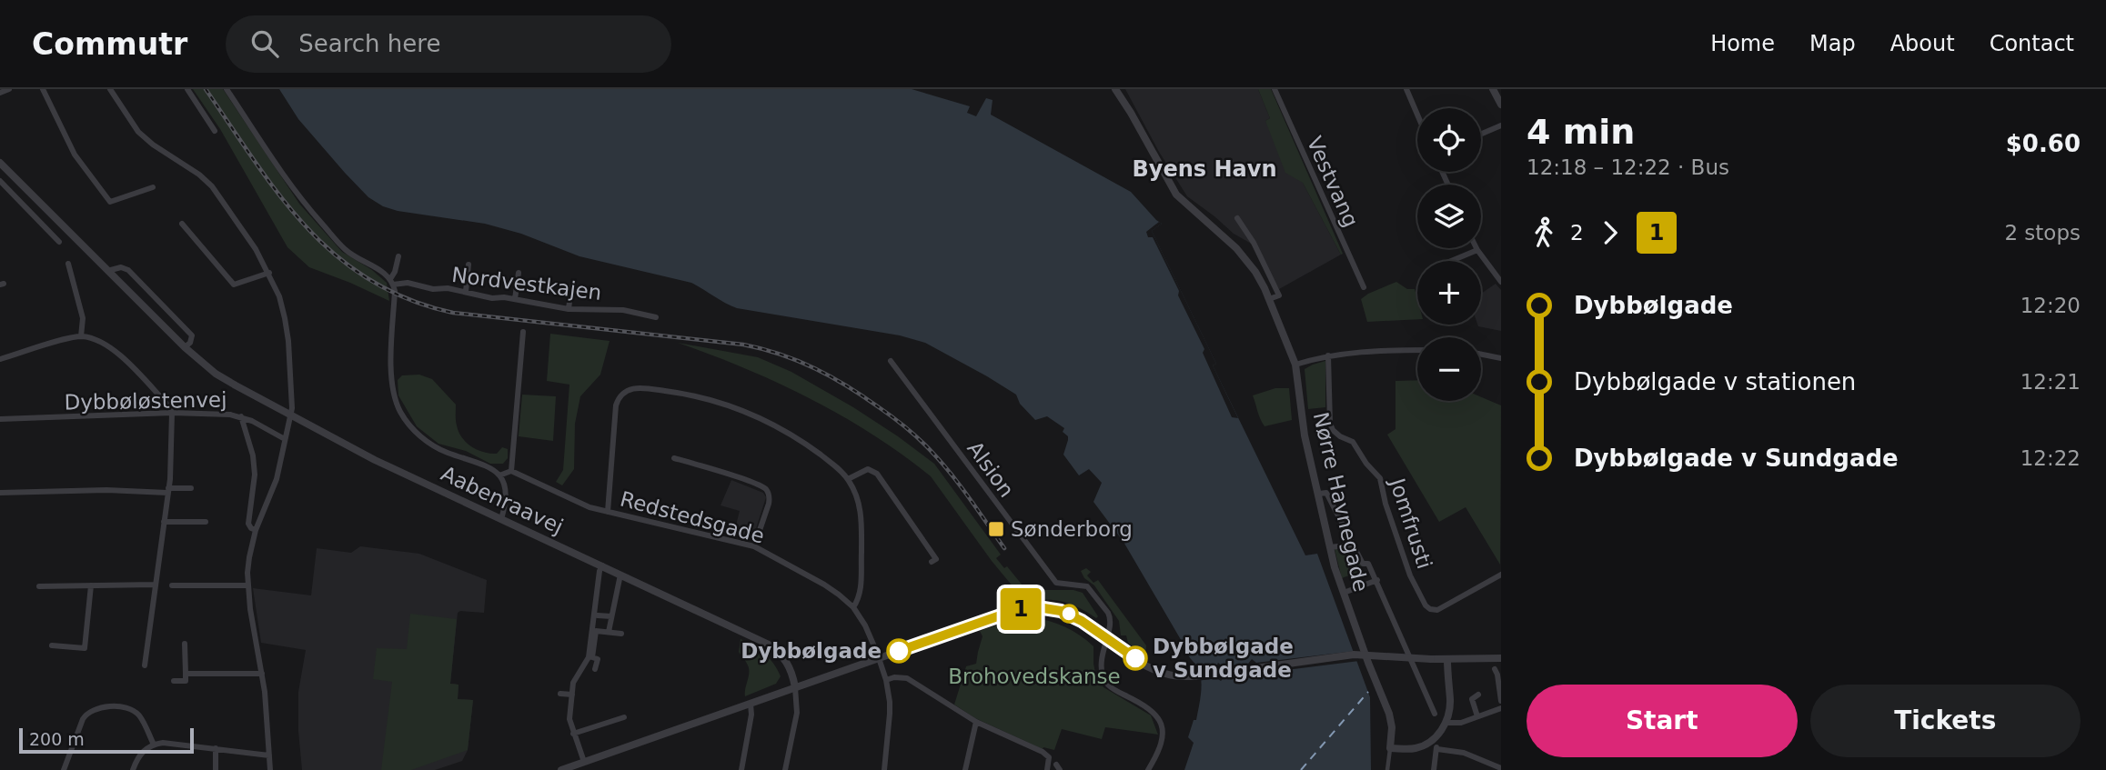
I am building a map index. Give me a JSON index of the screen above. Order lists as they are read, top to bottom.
{
  "streets": {
    "street": [
      "Vestvang",
      "Nordvestkajen",
      "Dybbøløstenvej",
      "Alsion",
      "Aabenraavej",
      "Nørre Havnegade",
      "Redstedsgade",
      "Jomfrusti"
    ]
  },
  "districts": ["Byens Havn"],
  "parks": ["Brohovedskanse"],
  "places": {
    "transit": ["Sønderborg"],
    "other": ["Dybbølgade", "Dybbølgade v Sundgade"]
  },
  "lines": ["bus line 1"],
  "scale_bar": "200 m",
  "page": {
    "header": "Commutr",
    "search": "Search here",
    "nav": [
      "Home",
      "Map",
      "About",
      "Contact"
    ],
    "on_map": "1",
    "heading": ["4 min", "12:18 – 12:22 · Bus", "$0.60"],
    "map_buttons": ["+", "−"],
    "legs": ["2", "1", "2 stops"],
    "list": [
      {
        "name": "Dybbølgade",
        "value": "12:20"
      },
      {
        "name": "Dybbølgade v stationen",
        "value": "12:21"
      },
      {
        "name": "Dybbølgade v Sundgade",
        "value": "12:22"
      }
    ],
    "buttons": ["Start", "Tickets"],
    "scale": "200 m"
  }
}
